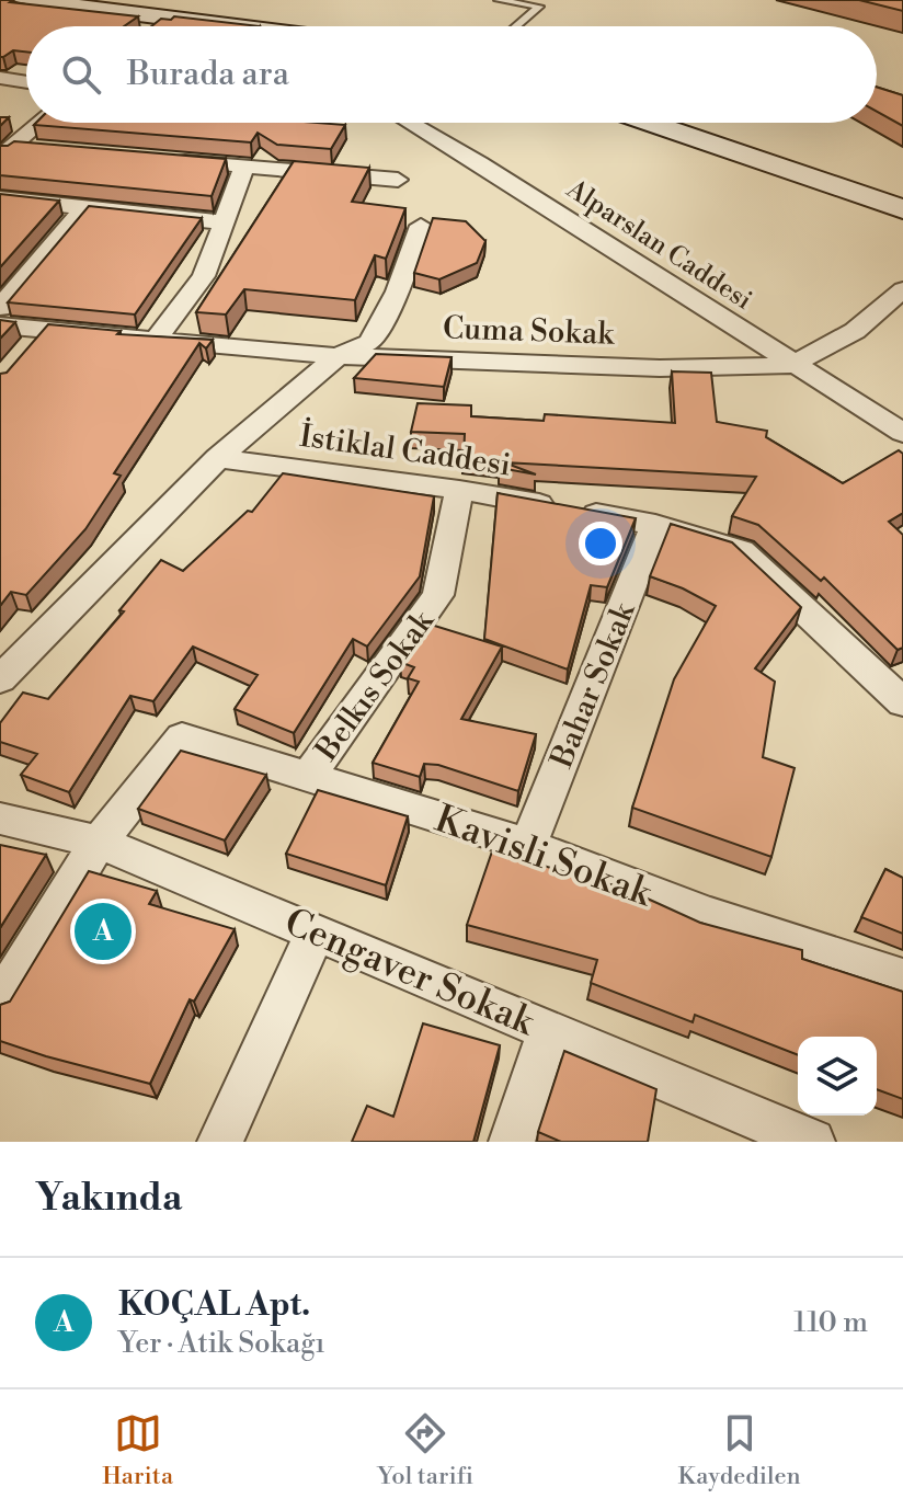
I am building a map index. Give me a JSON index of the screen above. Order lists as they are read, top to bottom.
{
  "streets": {
    "street": [
      "Alparslan Caddesi",
      "Cuma Sokak",
      "İstiklal Caddesi",
      "Belkıs Sokak",
      "Bahar Sokak",
      "Kavisli Sokak",
      "Cengaver Sokak"
    ]
  },
  "crossings": [
    ["Alparslan Caddesi", "Cuma Sokak"],
    ["İstiklal Caddesi", "Belkıs Sokak"],
    ["İstiklal Caddesi", "Bahar Sokak"],
    ["Belkıs Sokak", "Kavisli Sokak"],
    ["Bahar Sokak", "Kavisli Sokak"],
    ["Kavisli Sokak", "Cengaver Sokak"]
  ],
  "page": {
    "search": "Burada ara",
    "pins": "A",
    "heading": "Yakında",
    "list": [
      {
        "mark": "A",
        "name": "KOÇAL Apt.",
        "note": "Yer · Atik Sokağı",
        "value": "110 m"
      }
    ],
    "nav": ["Harita", "Yol tarifi", "Kaydedilen"]
  }
}
